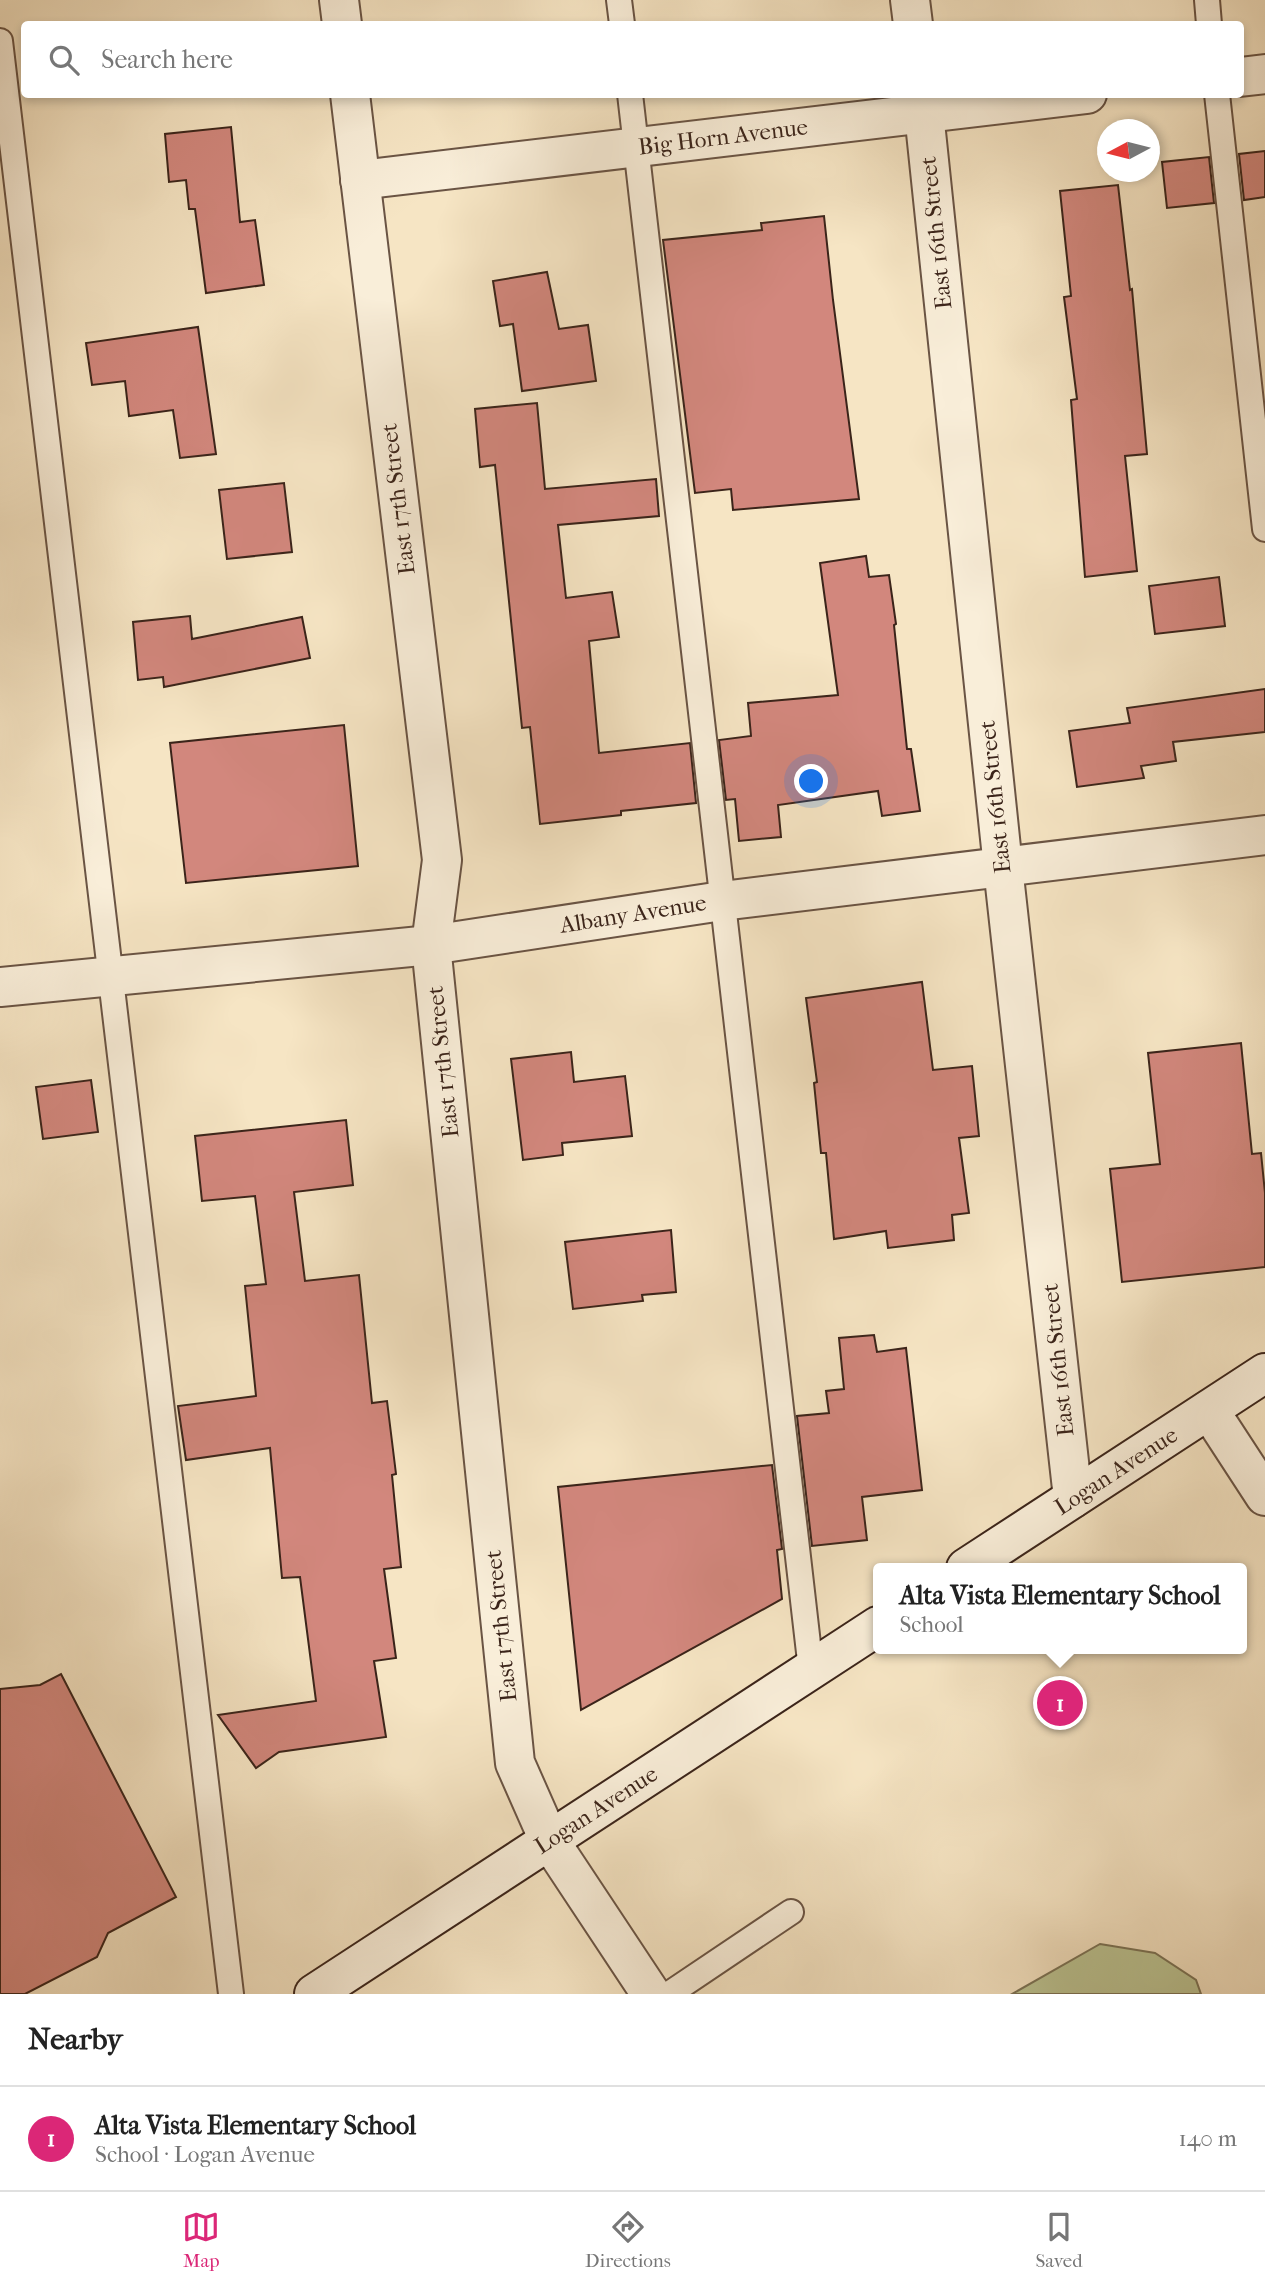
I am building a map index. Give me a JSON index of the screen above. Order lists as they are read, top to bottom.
{
  "streets": {
    "street": [
      "Big Horn Avenue",
      "East 16th Street",
      "East 17th Street",
      "Albany Avenue",
      "Logan Avenue"
    ]
  },
  "crossings": [
    ["Big Horn Avenue", "East 16th Street"],
    ["Big Horn Avenue", "East 17th Street"],
    ["East 16th Street", "Albany Avenue"],
    ["East 16th Street", "Logan Avenue"],
    ["East 17th Street", "Albany Avenue"],
    ["East 17th Street", "Logan Avenue"]
  ],
  "north": "left",
  "page": {
    "search": "Search here",
    "popup": ["Alta Vista Elementary School", "School"],
    "pins": "1",
    "heading": "Nearby",
    "list": [
      {
        "mark": "1",
        "name": "Alta Vista Elementary School",
        "note": "School · Logan Avenue",
        "value": "140 m"
      }
    ],
    "nav": ["Map", "Directions", "Saved"]
  }
}
